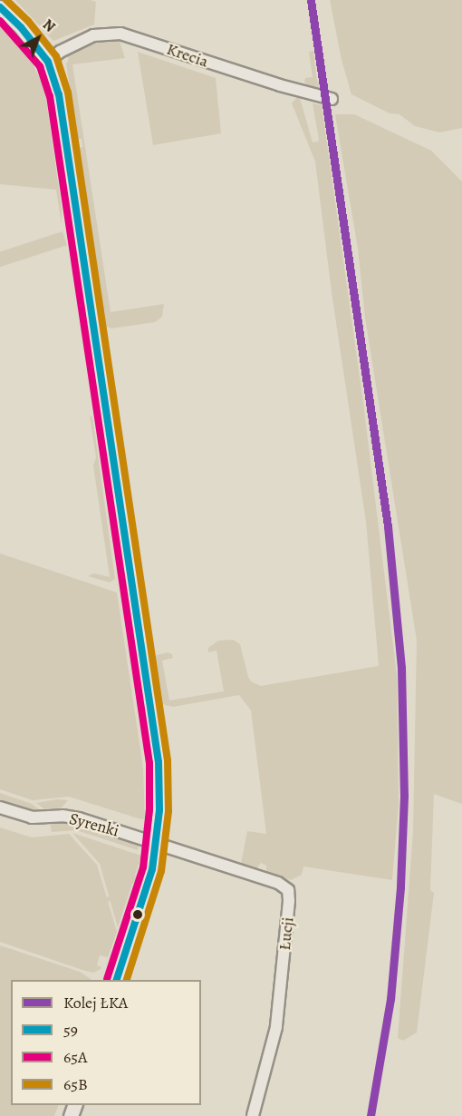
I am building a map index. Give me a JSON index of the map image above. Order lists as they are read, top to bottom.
{
  "streets": {
    "street": ["Krecia", "Syrenki", "Łucji"]
  },
  "crossings": [
    ["Syrenki", "Łucji"]
  ],
  "lines": [
    "rail line ŁKA",
    "transit line 65B",
    "transit line 59",
    "transit line 65A"
  ],
  "legend": [
    "Kolej ŁKA",
    "59",
    "65A",
    "65B"
  ],
  "north": "top right"
}
